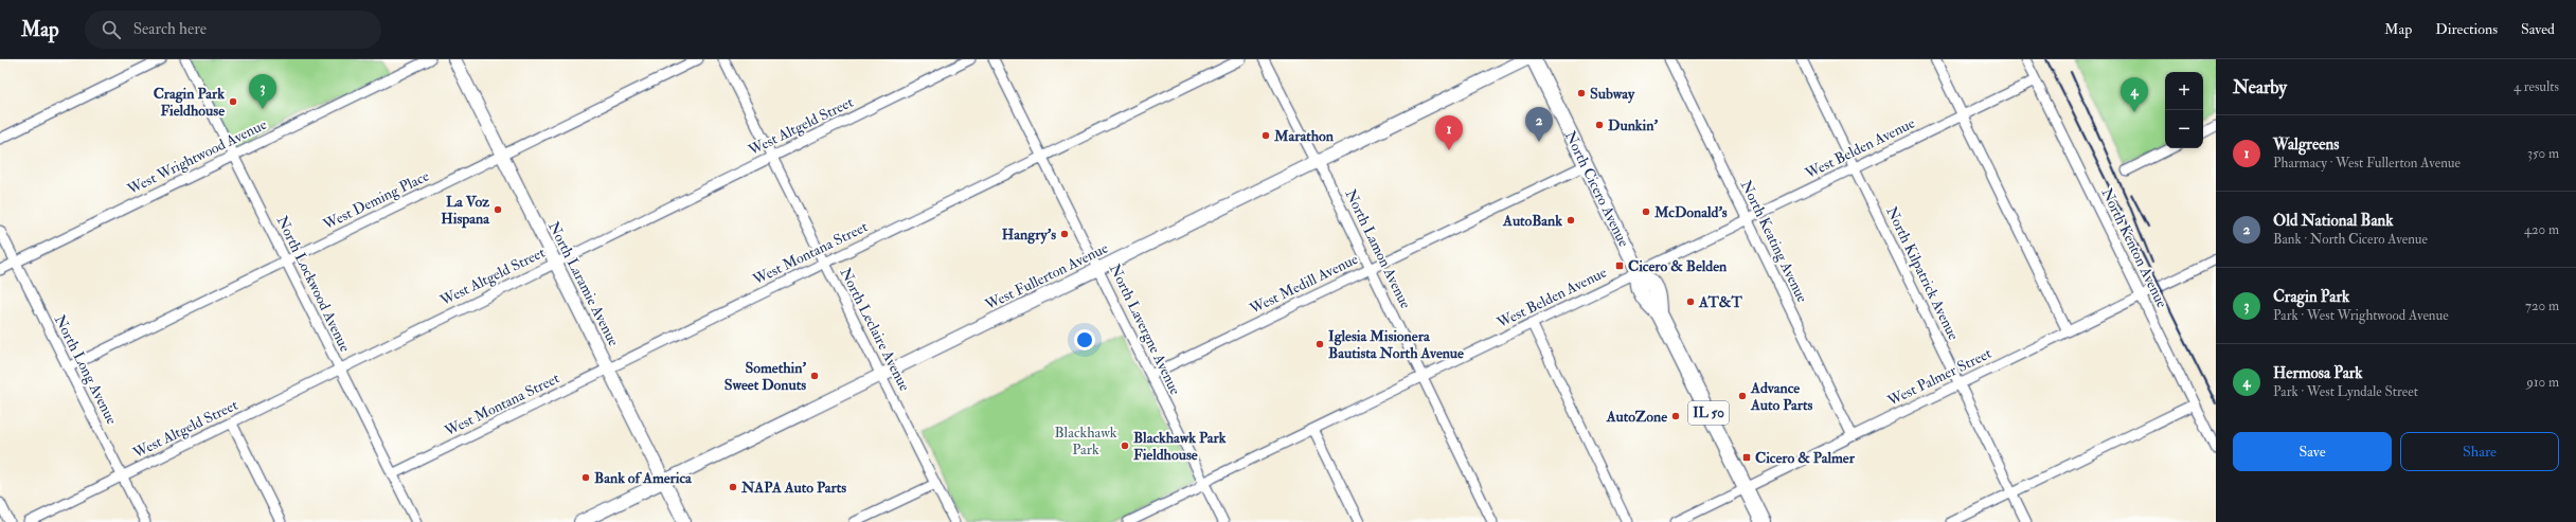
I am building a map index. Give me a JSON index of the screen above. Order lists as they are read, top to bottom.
{
  "streets": {
    "main road": [
      "North Cicero Avenue",
      "West Fullerton Avenue",
      "North Laramie Avenue",
      "IL 50"
    ],
    "street": [
      "West Altgeld Street",
      "West Belden Avenue",
      "West Wrightwood Avenue",
      "West Deming Place",
      "North Keating Avenue",
      "North Kenton Avenue",
      "North Lamon Avenue",
      "West Montana Street",
      "North Kilpatrick Avenue",
      "North Lockwood Avenue",
      "West Medill Avenue",
      "North Leclaire Avenue",
      "North Lavergne Avenue",
      "North Long Avenue",
      "West Palmer Street"
    ]
  },
  "crossings": [
    ["West Altgeld Street", "North Lockwood Avenue"],
    ["West Altgeld Street", "North Laramie Avenue"],
    ["West Altgeld Street", "North Leclaire Avenue"],
    ["West Altgeld Street", "North Long Avenue"],
    ["West Belden Avenue", "North Cicero Avenue"],
    ["West Belden Avenue", "North Keating Avenue"],
    ["West Belden Avenue", "North Kenton Avenue"],
    ["West Belden Avenue", "North Lamon Avenue"],
    ["West Belden Avenue", "North Kilpatrick Avenue"],
    ["West Belden Avenue", "North Lavergne Avenue"],
    ["West Wrightwood Avenue", "North Lockwood Avenue"],
    ["West Wrightwood Avenue", "North Long Avenue"],
    ["North Cicero Avenue", "West Medill Avenue"],
    ["North Cicero Avenue", "West Palmer Street"],
    ["West Deming Place", "North Lockwood Avenue"],
    ["West Deming Place", "North Laramie Avenue"],
    ["West Deming Place", "North Long Avenue"],
    ["North Keating Avenue", "West Palmer Street"],
    ["North Kenton Avenue", "West Palmer Street"],
    ["North Lamon Avenue", "West Fullerton Avenue"],
    ["North Lamon Avenue", "West Medill Avenue"],
    ["West Montana Street", "North Lockwood Avenue"],
    ["West Montana Street", "North Laramie Avenue"],
    ["West Montana Street", "North Leclaire Avenue"],
    ["West Montana Street", "North Lavergne Avenue"],
    ["North Kilpatrick Avenue", "West Palmer Street"],
    ["West Fullerton Avenue", "North Laramie Avenue"],
    ["West Fullerton Avenue", "North Leclaire Avenue"],
    ["West Fullerton Avenue", "North Lavergne Avenue"],
    ["West Medill Avenue", "North Lavergne Avenue"]
  ],
  "parks": ["Blackhawk Park"],
  "places": {
    "other": [
      "Subway",
      "Cragin Park Fieldhouse",
      "Dunkin'",
      "Marathon",
      "La Voz Hispana",
      "McDonald's",
      "AutoBank",
      "Hangry's",
      "AT&T",
      "Iglesia Misionera Bautista North Avenue",
      "Somethin’ Sweet Donuts",
      "Advance Auto Parts",
      "AutoZone",
      "Blackhawk Park Fieldhouse",
      "Bank of America",
      "NAPA Auto Parts"
    ],
    "transit": ["Cicero & Belden", "Cicero & Palmer"]
  },
  "page": {
    "header": "Map",
    "search": "Search here",
    "nav": ["Map", "Directions", "Saved"],
    "heading": ["Nearby", "4 results"],
    "map_buttons": ["+", "−"],
    "pins": [
      "3",
      "4",
      "2",
      "1"
    ],
    "list": [
      {
        "mark": "1",
        "name": "Walgreens",
        "note": "Pharmacy · West Fullerton Avenue",
        "value": "350 m"
      },
      {
        "mark": "2",
        "name": "Old National Bank",
        "note": "Bank · North Cicero Avenue",
        "value": "420 m"
      },
      {
        "mark": "3",
        "name": "Cragin Park",
        "note": "Park · West Wrightwood Avenue",
        "value": "720 m"
      },
      {
        "mark": "4",
        "name": "Hermosa Park",
        "note": "Park · West Lyndale Street",
        "value": "910 m"
      }
    ],
    "buttons": ["Save", "Share"]
  }
}
